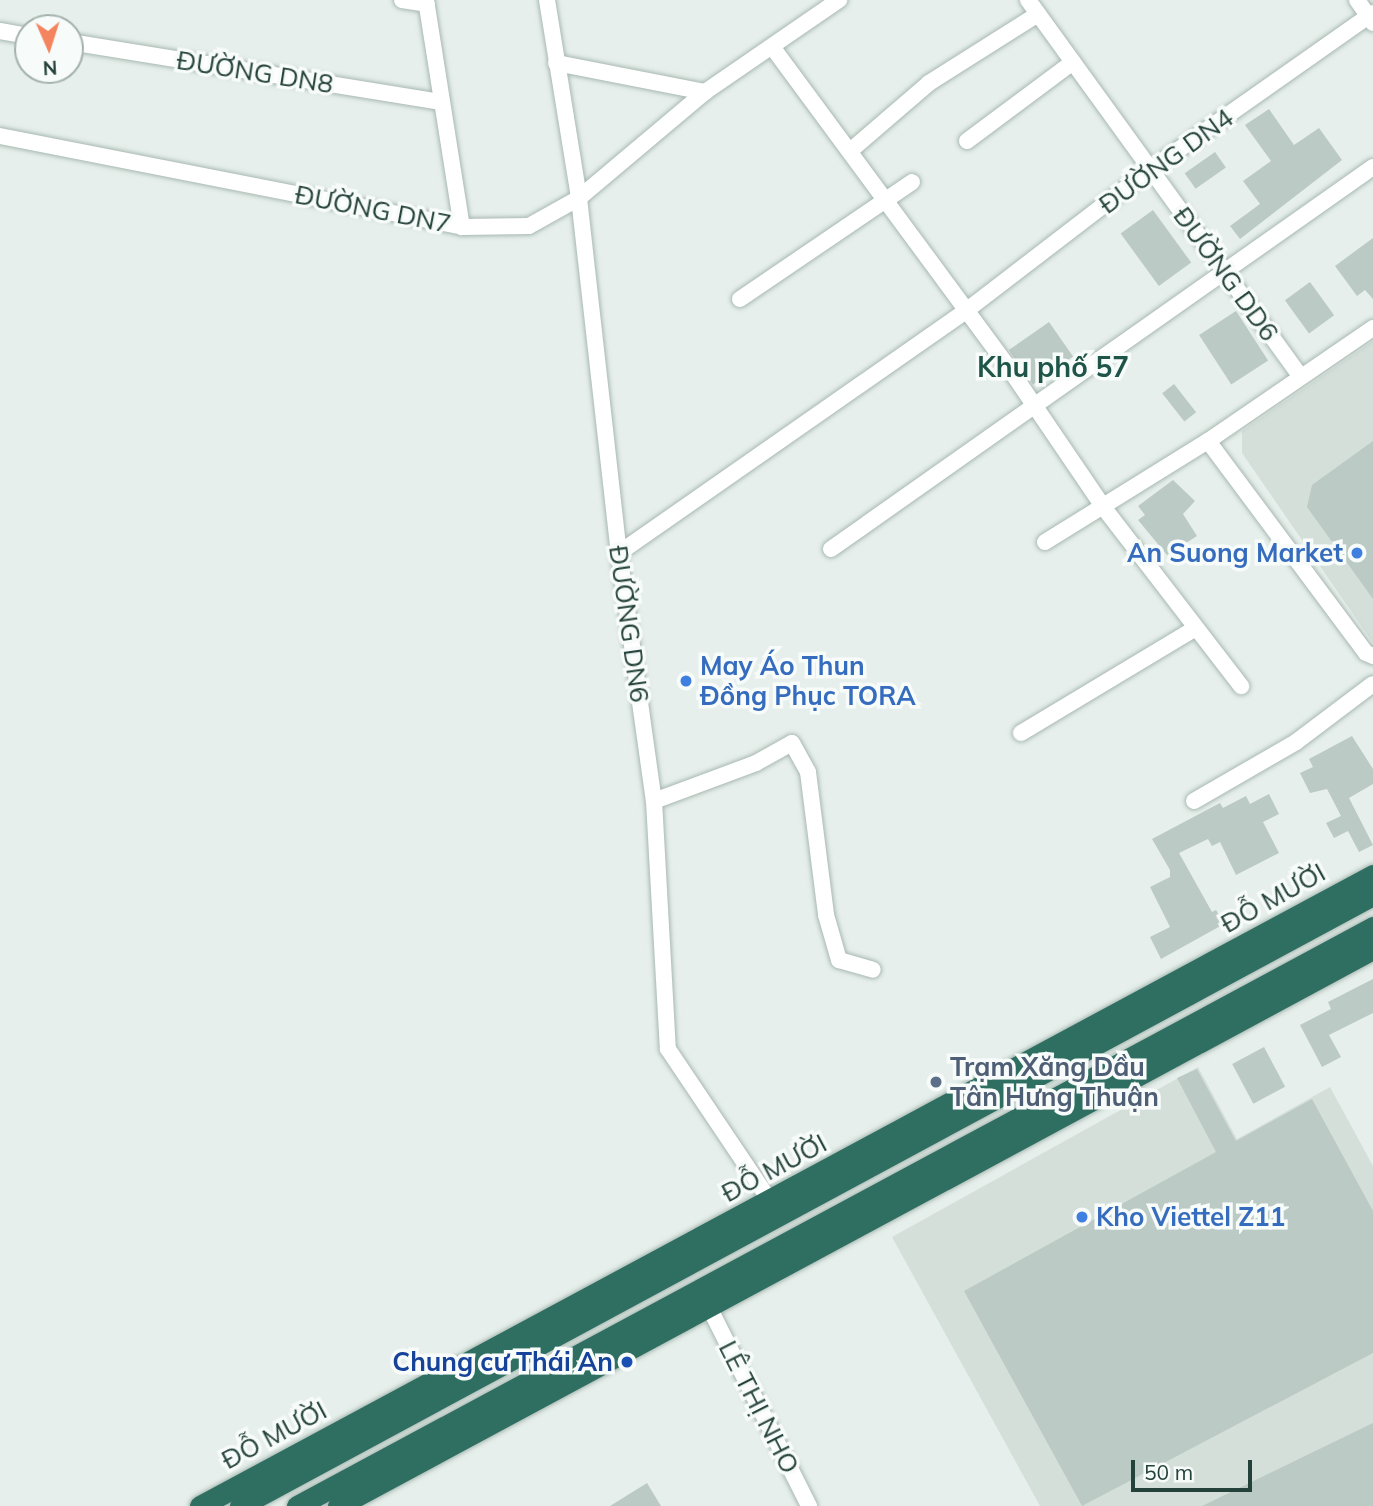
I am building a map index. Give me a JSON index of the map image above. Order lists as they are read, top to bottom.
{
  "streets": {
    "highway": ["ĐỖ MƯỜI"],
    "street": [
      "ĐƯỜNG DN8",
      "ĐƯỜNG DN4",
      "ĐƯỜNG DN7",
      "ĐƯỜNG DD6",
      "ĐƯỜNG DN6",
      "LÊ THỊ NHO"
    ]
  },
  "crossings": [
    ["ĐƯỜNG DN4", "ĐƯỜNG DD6"],
    ["ĐƯỜNG DN4", "ĐƯỜNG DN6"],
    ["ĐƯỜNG DN7", "ĐƯỜNG DN6"],
    ["ĐƯỜNG DN6", "ĐỖ MƯỜI"]
  ],
  "districts": ["Khu phố 57"],
  "places": [
    "An Suong Market",
    "May Áo Thun Đồng Phục TORA",
    "Trạm Xăng Dầu Tân Hưng Thuận",
    "Kho Viettel Z11",
    "Chung cư Thái An"
  ],
  "scale_bar": "50 m",
  "north": "bottom"
}
